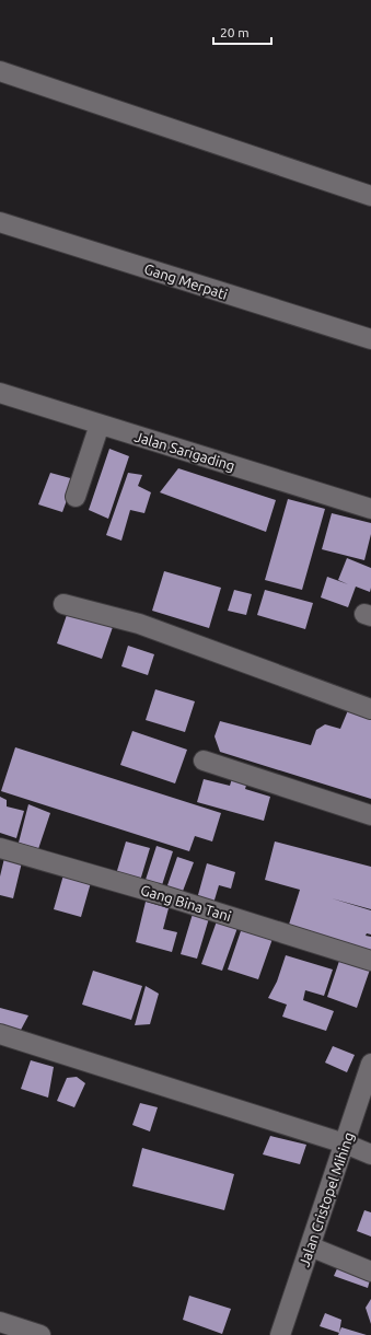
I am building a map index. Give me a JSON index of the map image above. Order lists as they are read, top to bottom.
{
  "streets": {
    "street": [
      "Gang Merpati",
      "Jalan Sarigading",
      "Gang Bina Tani",
      "Jalan Cristopel Mihing"
    ]
  },
  "scale_bar": "20 m"
}
